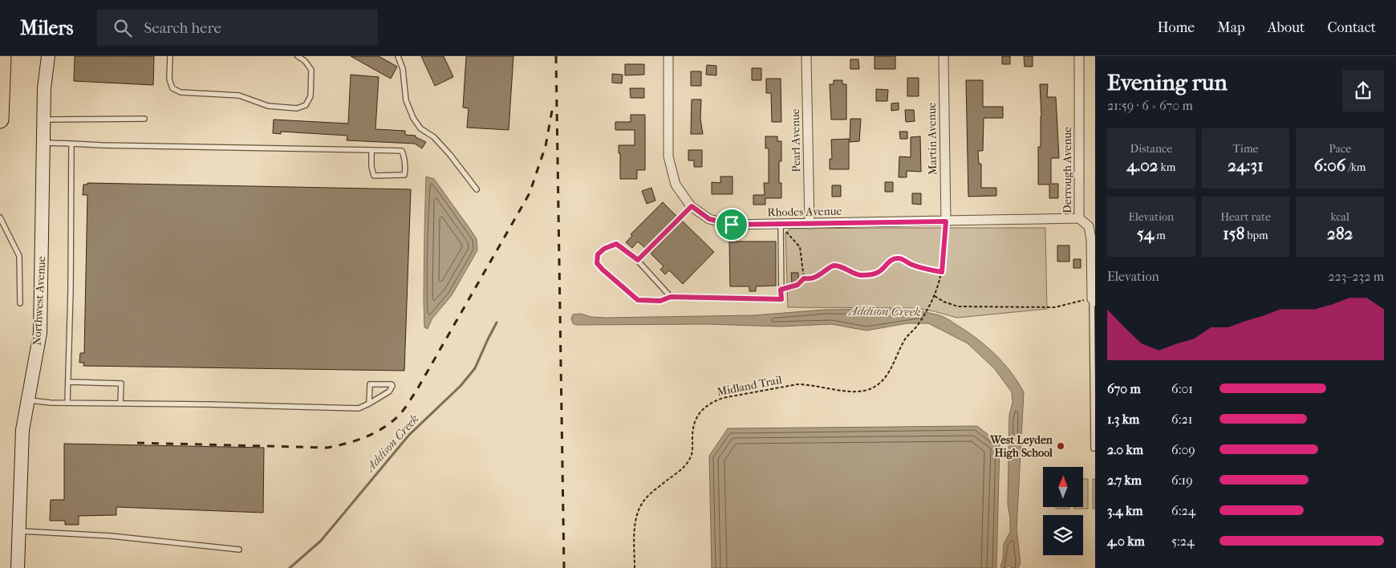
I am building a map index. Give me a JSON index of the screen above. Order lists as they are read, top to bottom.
{
  "streets": {
    "street": [
      "Martin Avenue",
      "Pearl Avenue",
      "Derrough Avenue",
      "Rhodes Avenue",
      "Northwest Avenue"
    ],
    "path": ["Midland Trail"]
  },
  "crossings": [
    ["Martin Avenue", "Rhodes Avenue"],
    ["Martin Avenue", "Midland Trail"],
    ["Pearl Avenue", "Rhodes Avenue"],
    ["Derrough Avenue", "Rhodes Avenue"],
    ["Rhodes Avenue", "Midland Trail"]
  ],
  "water": ["Addison Creek"],
  "places": ["West Leyden High School"],
  "north": "top",
  "page": {
    "header": "Milers",
    "search": "Search here",
    "nav": [
      "Home",
      "Map",
      "About",
      "Contact"
    ],
    "heading": ["Evening run", "21:59 · 6 × 670 m"],
    "stats": [
      ["Distance", "4.02 km"],
      ["Time", "24:31"],
      ["Pace", "6:06 /km"],
      ["Elevation", "54 m"],
      ["Heart rate", "158 bpm"],
      ["kcal", "282"]
    ],
    "chart": ["Elevation", "223–232 m"],
    "list": [
      {
        "name": "670 m",
        "note": "6:01"
      },
      {
        "name": "1.3 km",
        "note": "6:21"
      },
      {
        "name": "2.0 km",
        "note": "6:09"
      },
      {
        "name": "2.7 km",
        "note": "6:19"
      },
      {
        "name": "3.4 km",
        "note": "6:24"
      },
      {
        "name": "4.0 km",
        "note": "5:24"
      }
    ]
  }
}
